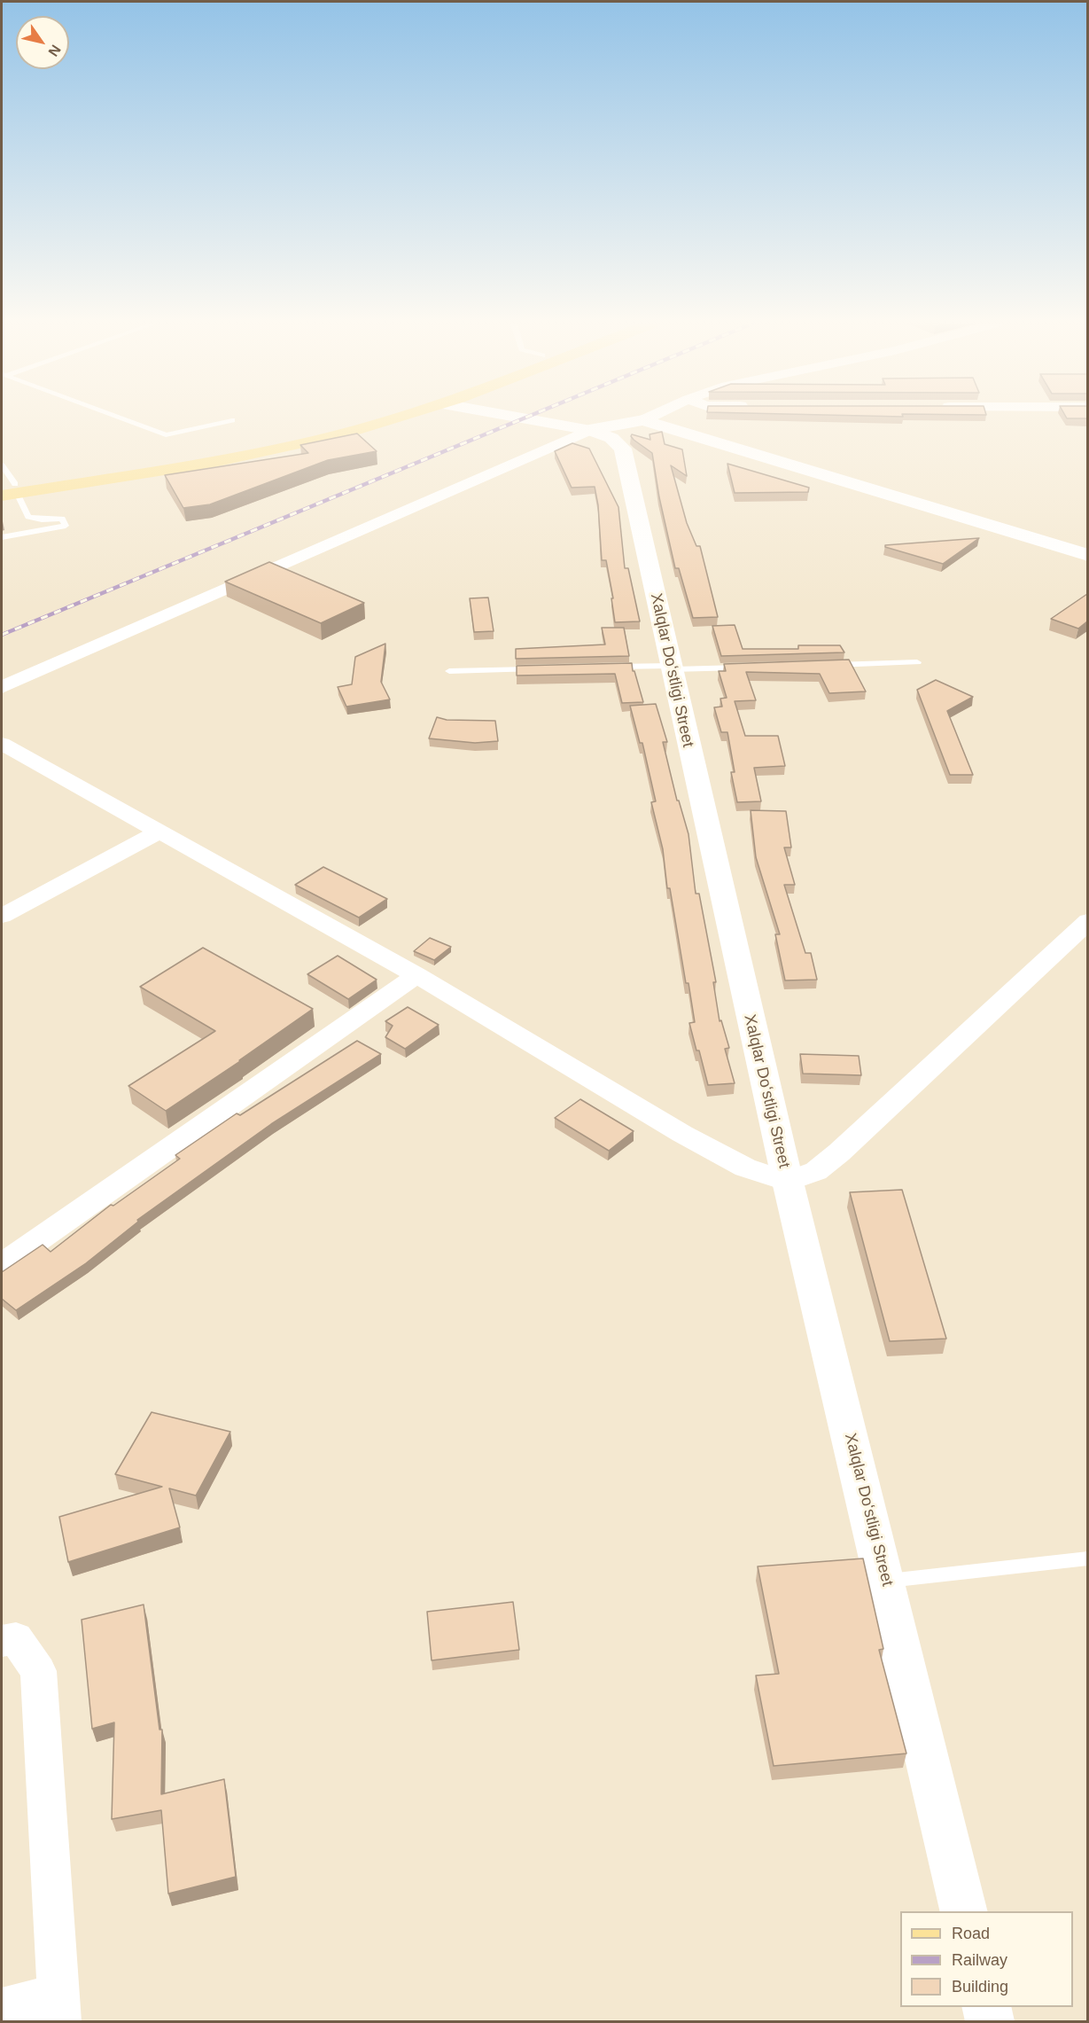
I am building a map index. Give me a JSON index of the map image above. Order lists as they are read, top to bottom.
{
  "streets": {
    "main road": ["Xalqlar Doʻstligi Street"]
  },
  "legend": ["Road", "Railway", "Building"],
  "north": "bottom right"
}
